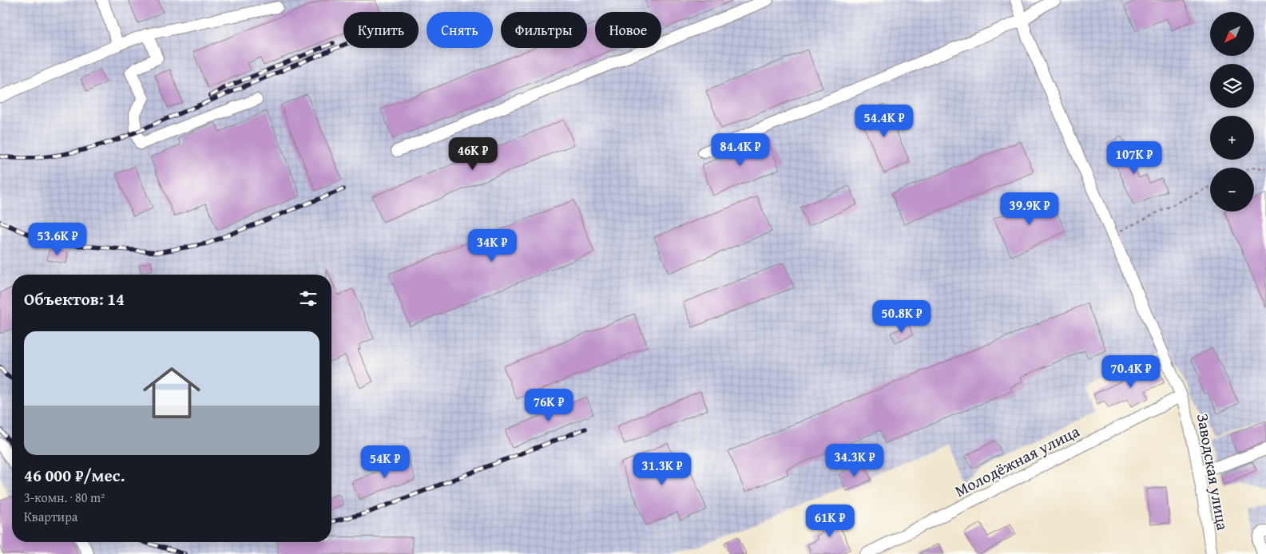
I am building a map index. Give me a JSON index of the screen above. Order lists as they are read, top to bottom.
{
  "streets": {
    "street": ["Молодёжная улица", "Заводская улица"]
  },
  "crossings": [
    ["Молодёжная улица", "Заводская улица"]
  ],
  "north": "bottom left",
  "page": {
    "map_buttons": ["+", "−"],
    "chip": [
      "Купить",
      "Снять",
      "Фильтры",
      "Новое"
    ],
    "price": [
      "54.4K ₽",
      "84.4K ₽",
      "46K ₽",
      "107K ₽",
      "39.9K ₽",
      "53.6K ₽",
      "34K ₽",
      "50.8K ₽",
      "70.4K ₽",
      "76K ₽",
      "34.3K ₽",
      "54K ₽",
      "31.3K ₽",
      "61K ₽"
    ],
    "heading": "Объектов: 14",
    "list": [
      {
        "name": "46 000 ₽/мес.",
        "note": "3-комн. · 80 m² · Квартира"
      }
    ]
  }
}
